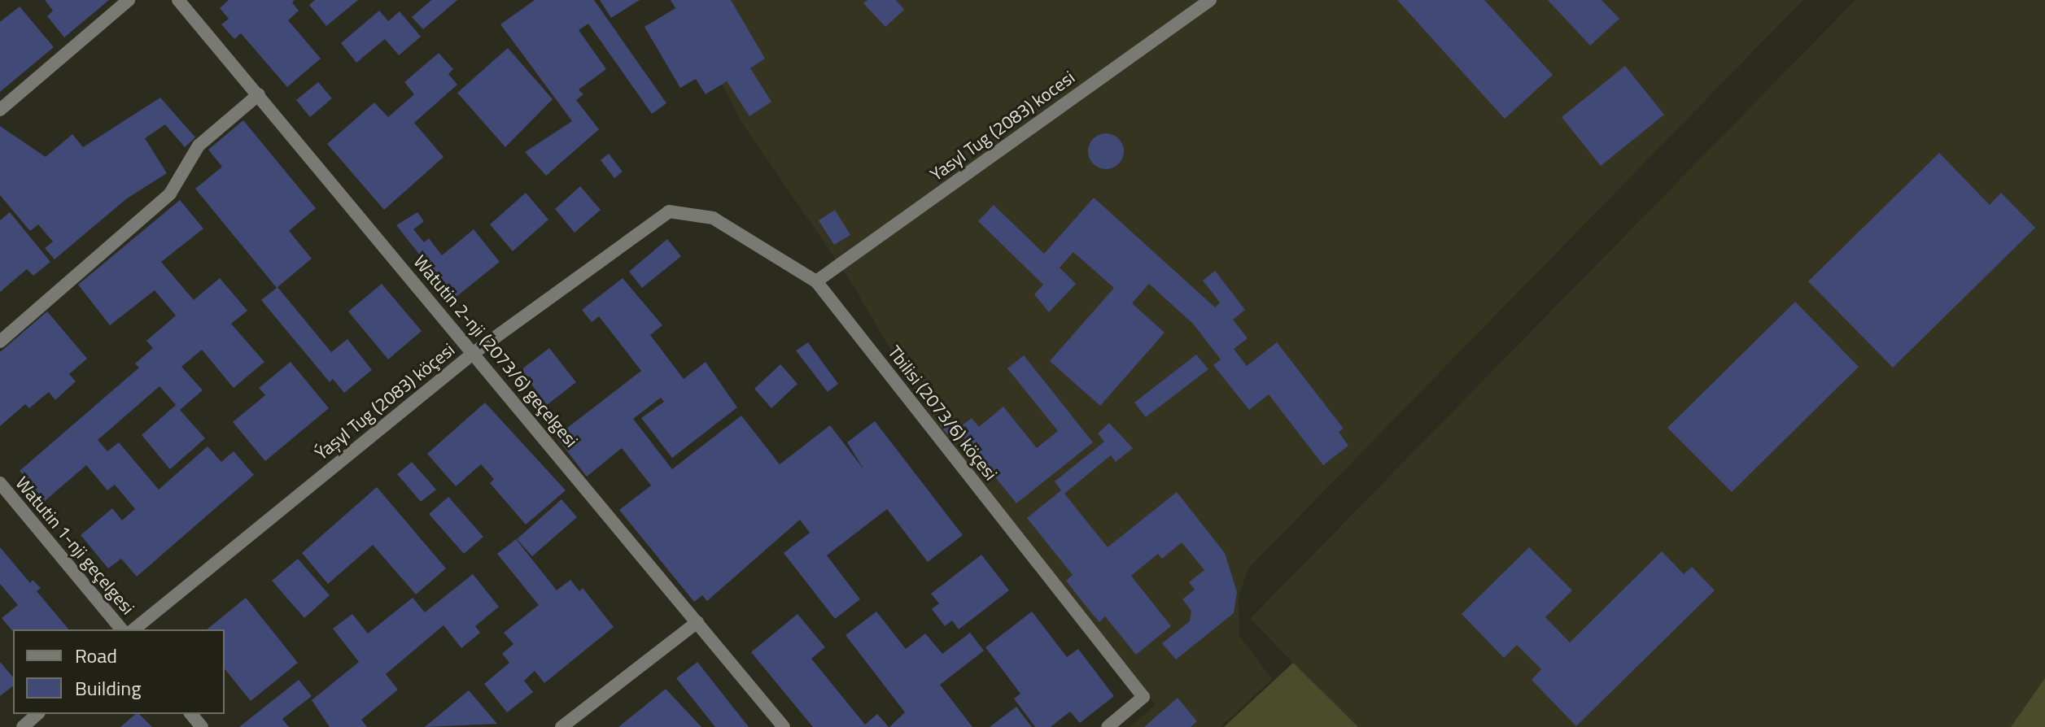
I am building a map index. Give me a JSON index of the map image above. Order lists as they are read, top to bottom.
{
  "streets": {
    "street": [
      "Yasyl Tug (2083) kocesi",
      "Watutin 2-nji (2073/6) geçelgesi",
      "Ýaşyl Tug (2083) köçesi",
      "Tbilisi (2073/6) köçesi",
      "Watutin 1-nji geçelgesi"
    ]
  },
  "crossings": [
    ["Yasyl Tug (2083) kocesi", "Tbilisi (2073/6) köçesi"],
    ["Watutin 2-nji (2073/6) geçelgesi", "Ýaşyl Tug (2083) köçesi"],
    ["Ýaşyl Tug (2083) köçesi", "Tbilisi (2073/6) köçesi"]
  ],
  "legend": ["Road", "Building"]
}
